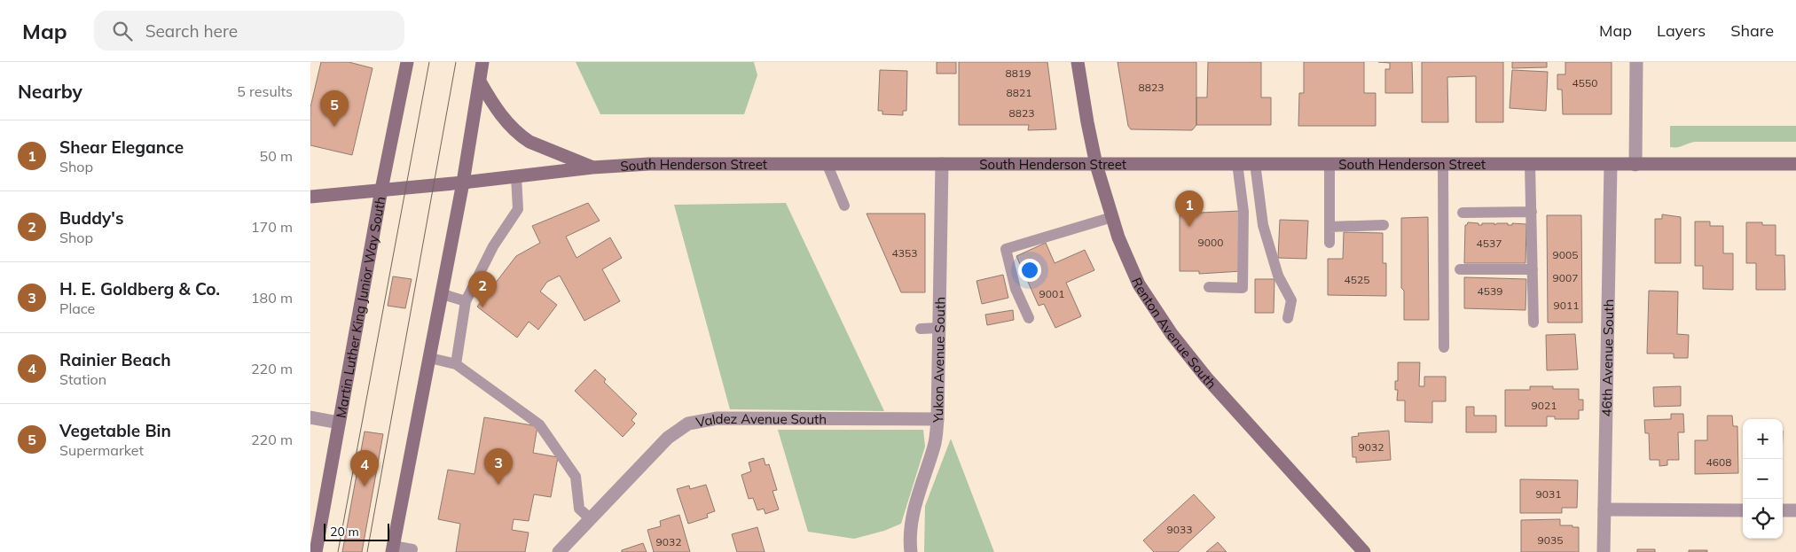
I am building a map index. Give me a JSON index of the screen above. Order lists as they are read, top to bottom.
{
  "streets": {
    "main road": ["South Henderson Street", "Martin Luther King Junior Way South", "Renton Avenue South"],
    "street": ["46th Avenue South", "Yukon Avenue South", "Valdez Avenue South"]
  },
  "crossings": [
    ["South Henderson Street", "Martin Luther King Junior Way South"],
    ["South Henderson Street", "Renton Avenue South"],
    ["South Henderson Street", "46th Avenue South"],
    ["South Henderson Street", "Yukon Avenue South"],
    ["Yukon Avenue South", "Valdez Avenue South"]
  ],
  "house_numbers": [
    "8819",
    "4550",
    "8823",
    "8821",
    "8823",
    "9000",
    "4537",
    "4353",
    "9005",
    "9007",
    "4525",
    "4539",
    "9001",
    "9011",
    "9021",
    "9032",
    "4608",
    "9031",
    "9033",
    "9035",
    "9032"
  ],
  "scale_bar": "20 m",
  "page": {
    "header": "Map",
    "search": "Search here",
    "nav": ["Map", "Layers", "Share"],
    "heading": ["Nearby", "5 results"],
    "pins": [
      "5",
      "1",
      "2",
      "3",
      "4"
    ],
    "list": [
      {
        "mark": "1",
        "name": "Shear Elegance",
        "note": "Shop",
        "value": "50 m"
      },
      {
        "mark": "2",
        "name": "Buddy's",
        "note": "Shop",
        "value": "170 m"
      },
      {
        "mark": "3",
        "name": "H. E. Goldberg & Co.",
        "note": "Place",
        "value": "180 m"
      },
      {
        "mark": "4",
        "name": "Rainier Beach",
        "note": "Station",
        "value": "220 m"
      },
      {
        "mark": "5",
        "name": "Vegetable Bin",
        "note": "Supermarket",
        "value": "220 m"
      }
    ],
    "map_buttons": ["+", "−"],
    "scale": "20 m"
  }
}
